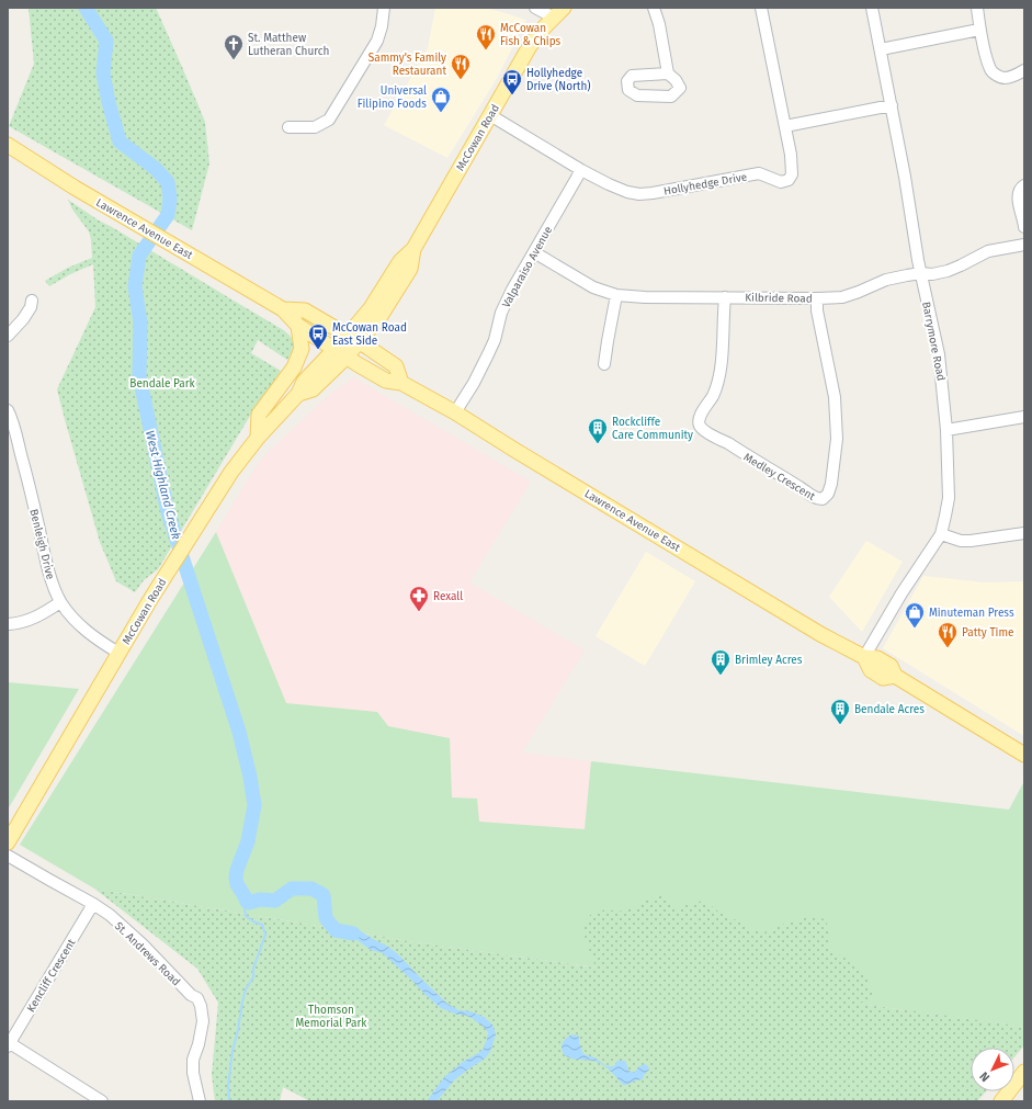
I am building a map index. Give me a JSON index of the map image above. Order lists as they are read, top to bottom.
{
  "streets": {
    "main road": ["McCowan Road", "Lawrence Avenue East"],
    "street": [
      "Hollyhedge Drive",
      "Valparaiso Avenue",
      "Kilbride Road",
      "Barrymore Road",
      "Medley Crescent",
      "Benleigh Drive",
      "St. Andrews Road",
      "Kencliff Crescent"
    ]
  },
  "crossings": [
    ["McCowan Road", "Hollyhedge Drive"],
    ["McCowan Road", "Lawrence Avenue East"],
    ["McCowan Road", "Benleigh Drive"],
    ["Hollyhedge Drive", "Valparaiso Avenue"],
    ["Lawrence Avenue East", "Valparaiso Avenue"],
    ["Lawrence Avenue East", "Barrymore Road"],
    ["Valparaiso Avenue", "Kilbride Road"],
    ["Kilbride Road", "Barrymore Road"],
    ["Kilbride Road", "Medley Crescent"],
    ["St. Andrews Road", "Kencliff Crescent"]
  ],
  "water": ["West Highland Creek"],
  "parks": ["Bendale Park", "Thomson Memorial Park"],
  "places": {
    "restaurant": ["McCowan Fish & Chips", "Sammy's Family Restaurant", "Patty Time"],
    "church": ["St. Matthew Lutheran Church"],
    "bus stop": ["Hollyhedge Drive (North)", "McCowan Road East Side"],
    "shop": ["Universal Filipino Foods", "Minuteman Press"],
    "building": ["Rockcliffe Care Community", "Brimley Acres", "Bendale Acres"],
    "pharmacy": ["Rexall"]
  },
  "north": "bottom left"
}
